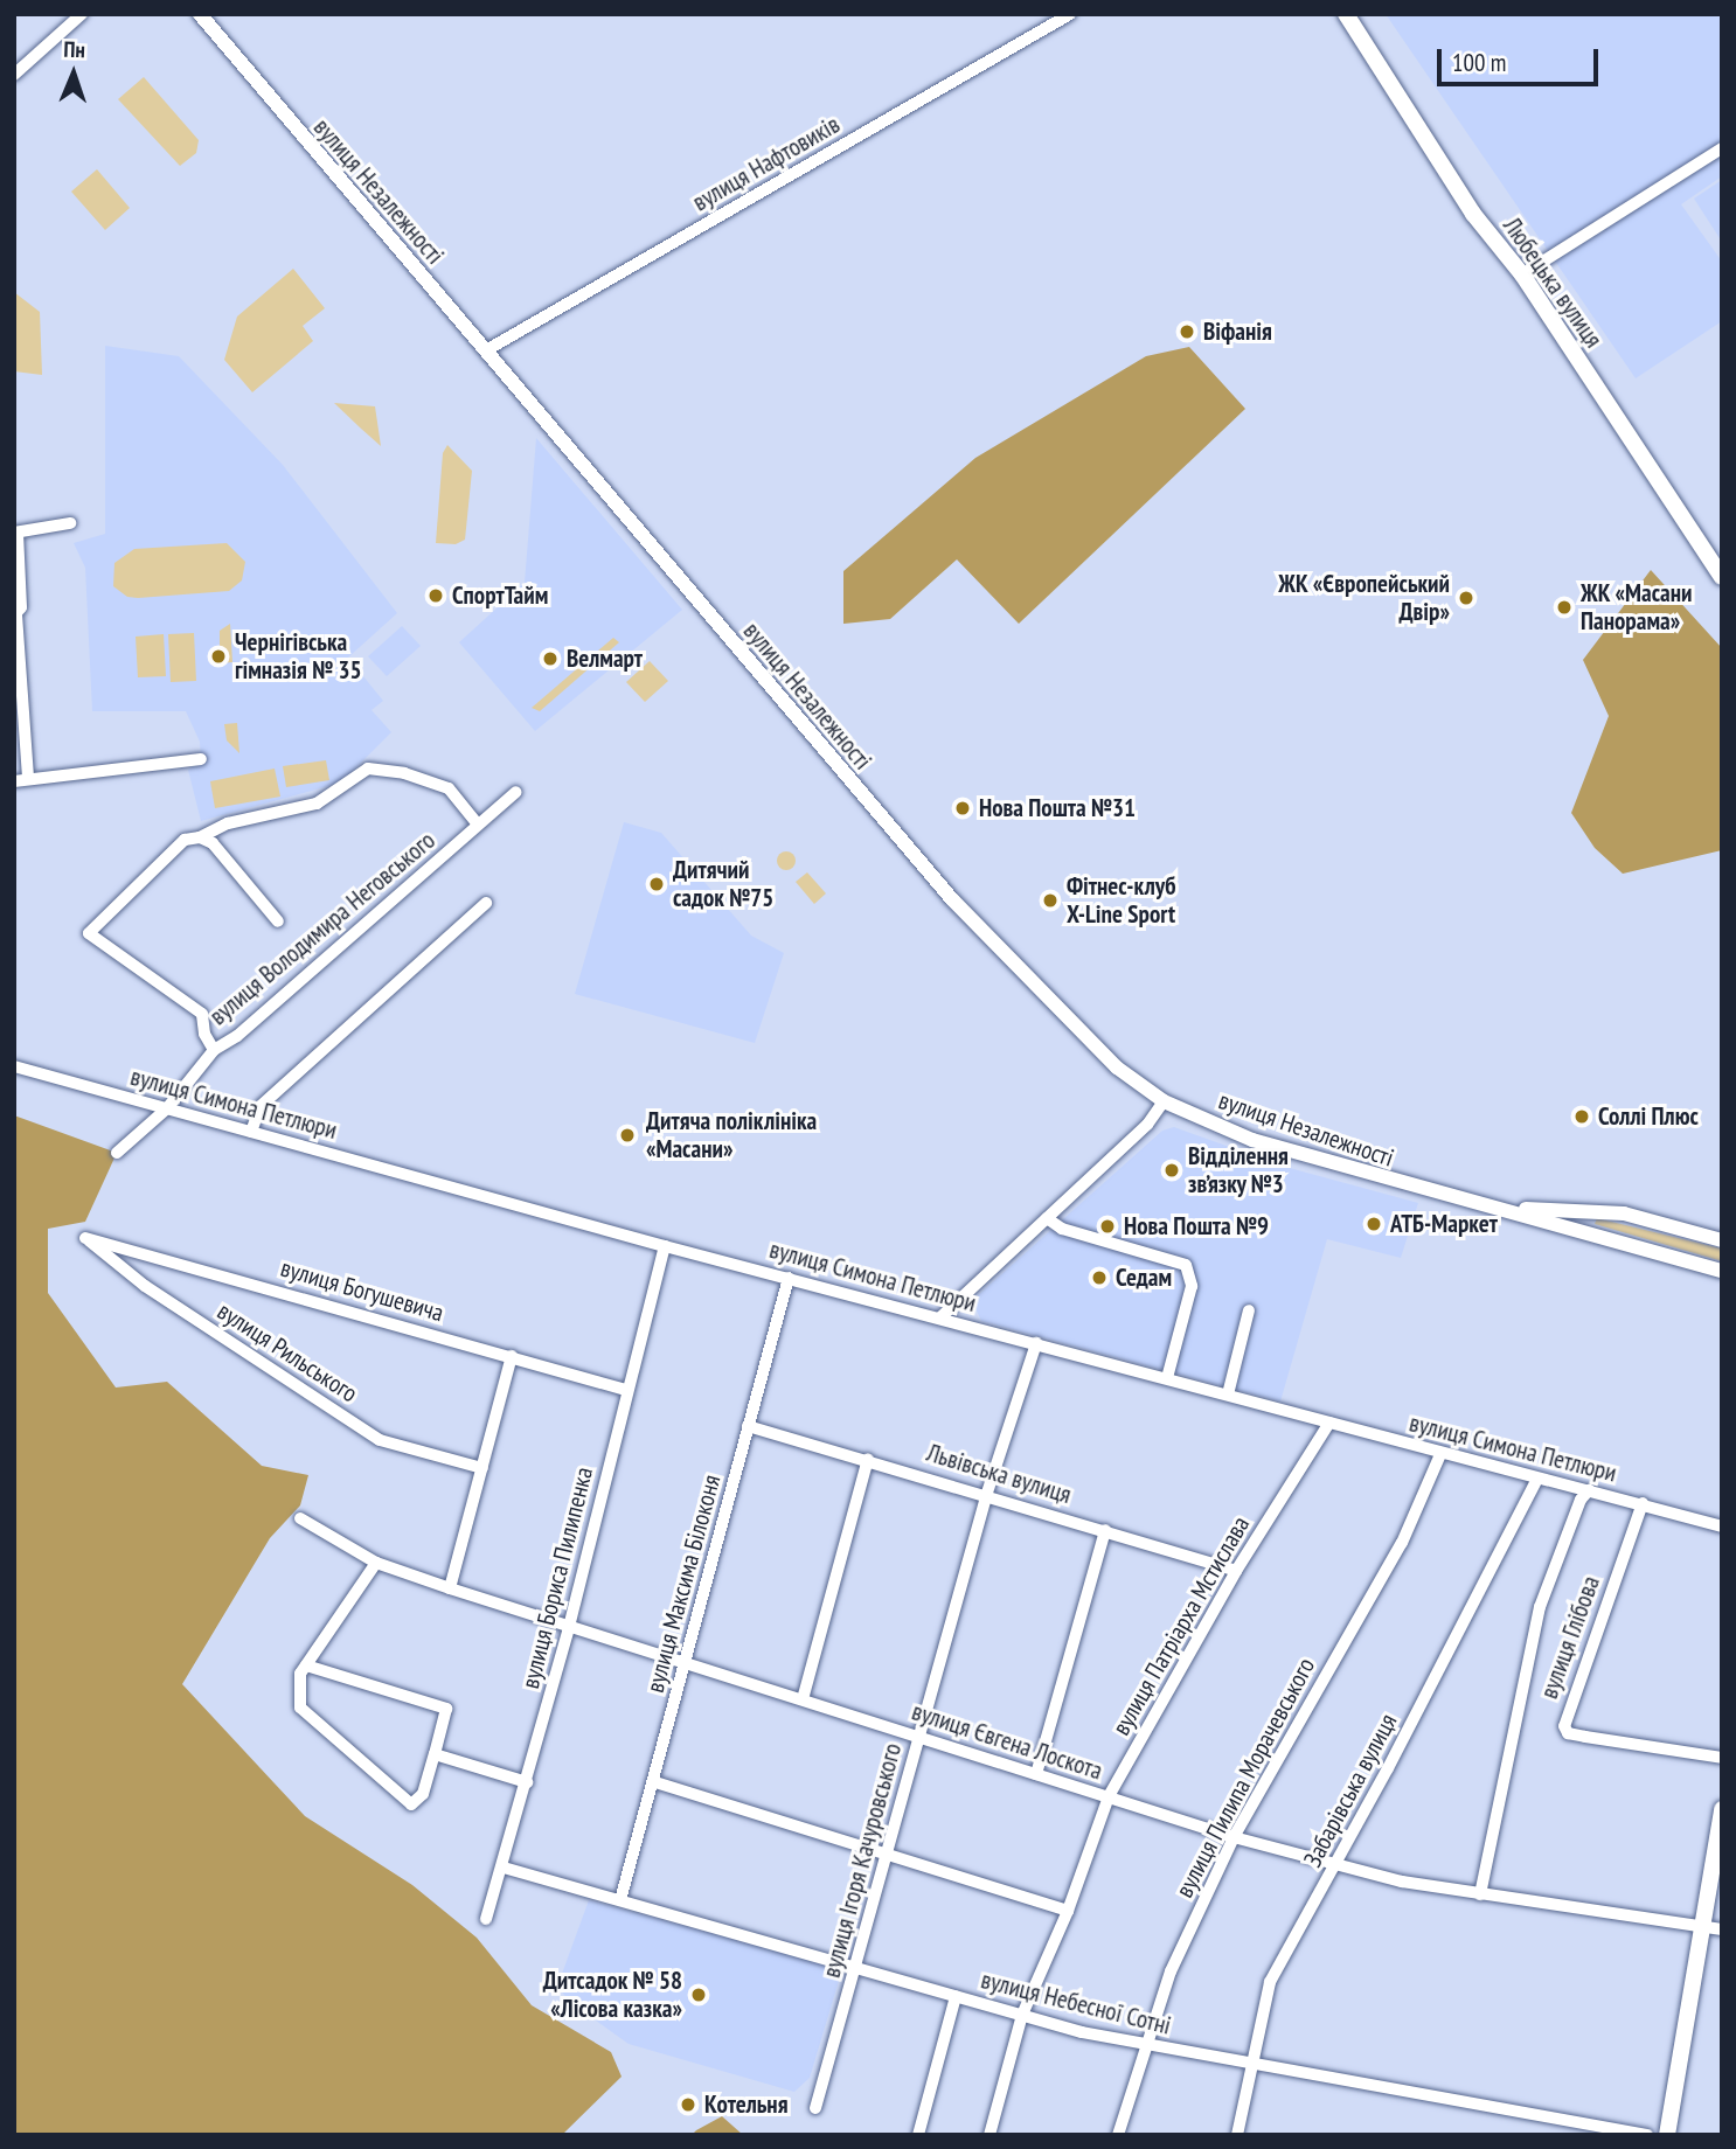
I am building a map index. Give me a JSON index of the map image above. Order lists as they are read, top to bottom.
{
  "streets": {
    "main road": ["Любецька вулиця"],
    "street": [
      "вулиця Нафтовиків",
      "вулиця Незалежності",
      "вулиця Володимира Неговського",
      "вулиця Симона Петлюри",
      "вулиця Богушевича",
      "вулиця Рильського",
      "Львівська вулиця",
      "вулиця Бориса Пилипенка",
      "вулиця Максима Білоконя",
      "вулиця Патріарха Мстислава",
      "вулиця Глібова",
      "вулиця Євгена Лоскота",
      "вулиця Пилипа Морачевського",
      "Забарівська вулиця",
      "вулиця Ігоря Качуровського",
      "вулиця Небесної Сотні"
    ]
  },
  "crossings": [
    ["вулиця Нафтовиків", "вулиця Незалежності"],
    ["вулиця Володимира Неговського", "вулиця Симона Петлюри"],
    ["вулиця Симона Петлюри", "вулиця Бориса Пилипенка"],
    ["вулиця Симона Петлюри", "вулиця Максима Білоконя"],
    ["вулиця Симона Петлюри", "вулиця Патріарха Мстислава"],
    ["вулиця Симона Петлюри", "вулиця Глібова"],
    ["вулиця Симона Петлюри", "вулиця Пилипа Морачевського"],
    ["вулиця Симона Петлюри", "Забарівська вулиця"],
    ["вулиця Симона Петлюри", "вулиця Ігоря Качуровського"],
    ["вулиця Богушевича", "вулиця Рильського"],
    ["вулиця Богушевича", "вулиця Бориса Пилипенка"],
    ["Львівська вулиця", "вулиця Максима Білоконя"],
    ["Львівська вулиця", "вулиця Патріарха Мстислава"],
    ["Львівська вулиця", "вулиця Ігоря Качуровського"],
    ["вулиця Бориса Пилипенка", "вулиця Євгена Лоскота"],
    ["вулиця Бориса Пилипенка", "вулиця Небесної Сотні"],
    ["вулиця Максима Білоконя", "вулиця Євгена Лоскота"],
    ["вулиця Максима Білоконя", "вулиця Небесної Сотні"],
    ["вулиця Патріарха Мстислава", "вулиця Євгена Лоскота"],
    ["вулиця Патріарха Мстислава", "вулиця Небесної Сотні"],
    ["вулиця Євгена Лоскота", "вулиця Пилипа Морачевського"],
    ["вулиця Євгена Лоскота", "Забарівська вулиця"],
    ["вулиця Євгена Лоскота", "вулиця Ігоря Качуровського"],
    ["вулиця Пилипа Морачевського", "вулиця Небесної Сотні"],
    ["Забарівська вулиця", "вулиця Небесної Сотні"],
    ["вулиця Ігоря Качуровського", "вулиця Небесної Сотні"]
  ],
  "places": [
    "Віфанія",
    "СпортТайм",
    "ЖК «Європейський Двір»",
    "ЖК «Масани Панорама»",
    "Чернігівська гімназія № 35",
    "Велмарт",
    "Нова Пошта №31",
    "Дитячий садок №75",
    "Фітнес-клуб X-Line Sport",
    "Соллі Плюс",
    "Дитяча поліклініка «Масани»",
    "Відділення зв’язку №3",
    "АТБ-Маркет",
    "Нова Пошта №9",
    "Седам",
    "Дитсадок № 58 «Лісова казка»",
    "Котельня"
  ],
  "scale_bar": "100 m",
  "north": "top"
}
